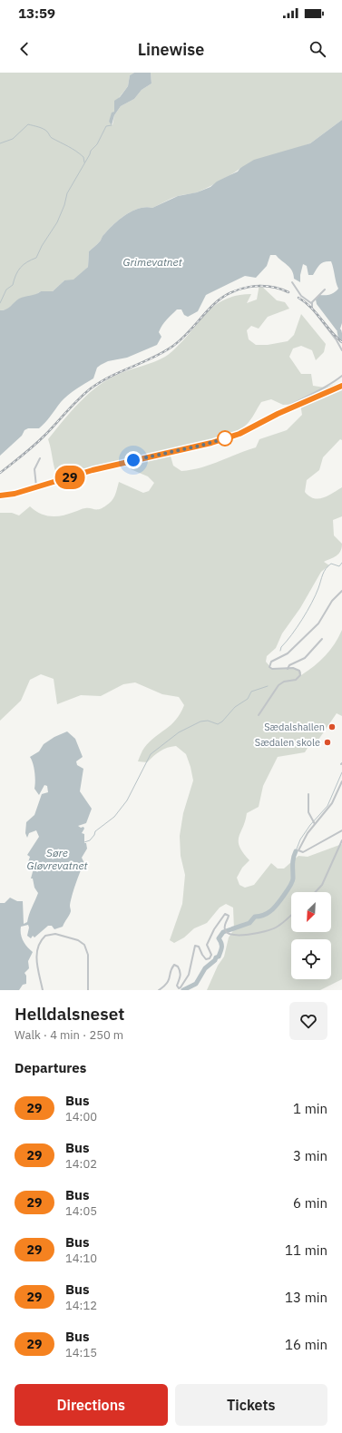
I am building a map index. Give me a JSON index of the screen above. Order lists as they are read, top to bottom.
{
  "water": ["Grimevatnet", "Søre Gløvrevatnet"],
  "places": ["Sædalshallen", "Sædalen skole"],
  "lines": ["bus line 29"],
  "north": "bottom left",
  "page": {
    "status": "13:59",
    "header": "Linewise",
    "on_map": "29",
    "heading": [
      ["Helldalsneset", "Walk · 4 min · 250 m"],
      "Departures"
    ],
    "list": [
      {
        "mark": "29",
        "name": "Bus",
        "note": "14:00",
        "value": "1 min"
      },
      {
        "mark": "29",
        "name": "Bus",
        "note": "14:02",
        "value": "3 min"
      },
      {
        "mark": "29",
        "name": "Bus",
        "note": "14:05",
        "value": "6 min"
      },
      {
        "mark": "29",
        "name": "Bus",
        "note": "14:10",
        "value": "11 min"
      },
      {
        "mark": "29",
        "name": "Bus",
        "note": "14:12",
        "value": "13 min"
      },
      {
        "mark": "29",
        "name": "Bus",
        "note": "14:15",
        "value": "16 min"
      }
    ],
    "buttons": ["Directions", "Tickets"]
  }
}
